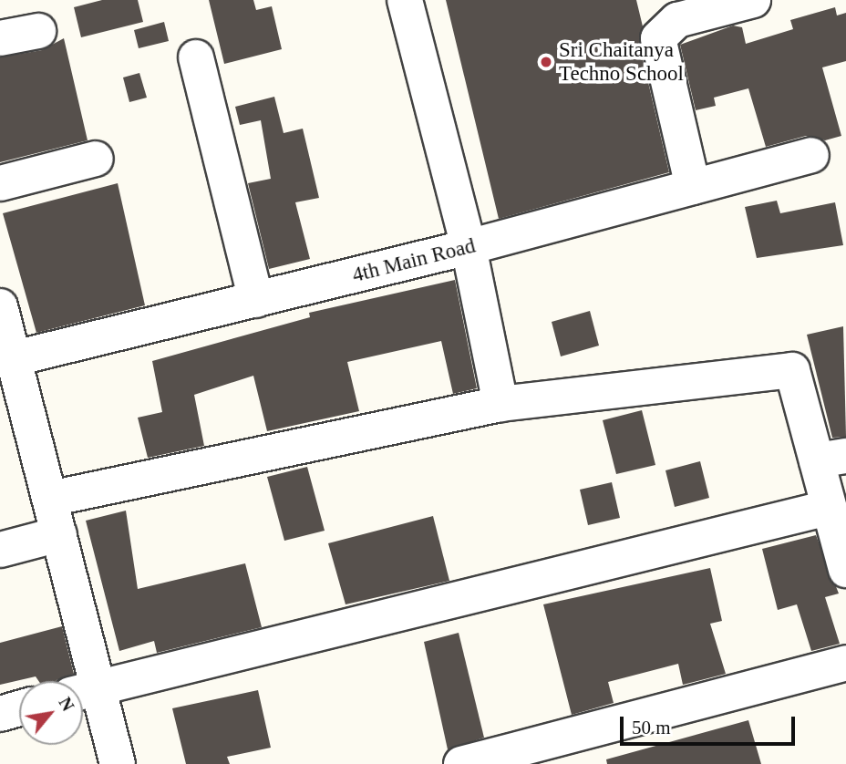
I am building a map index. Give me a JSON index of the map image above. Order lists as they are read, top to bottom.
{
  "streets": {
    "street": ["4th Main Road"]
  },
  "places": ["Sri Chaitanya Techno School"],
  "scale_bar": "50 m",
  "north": "top right"
}
